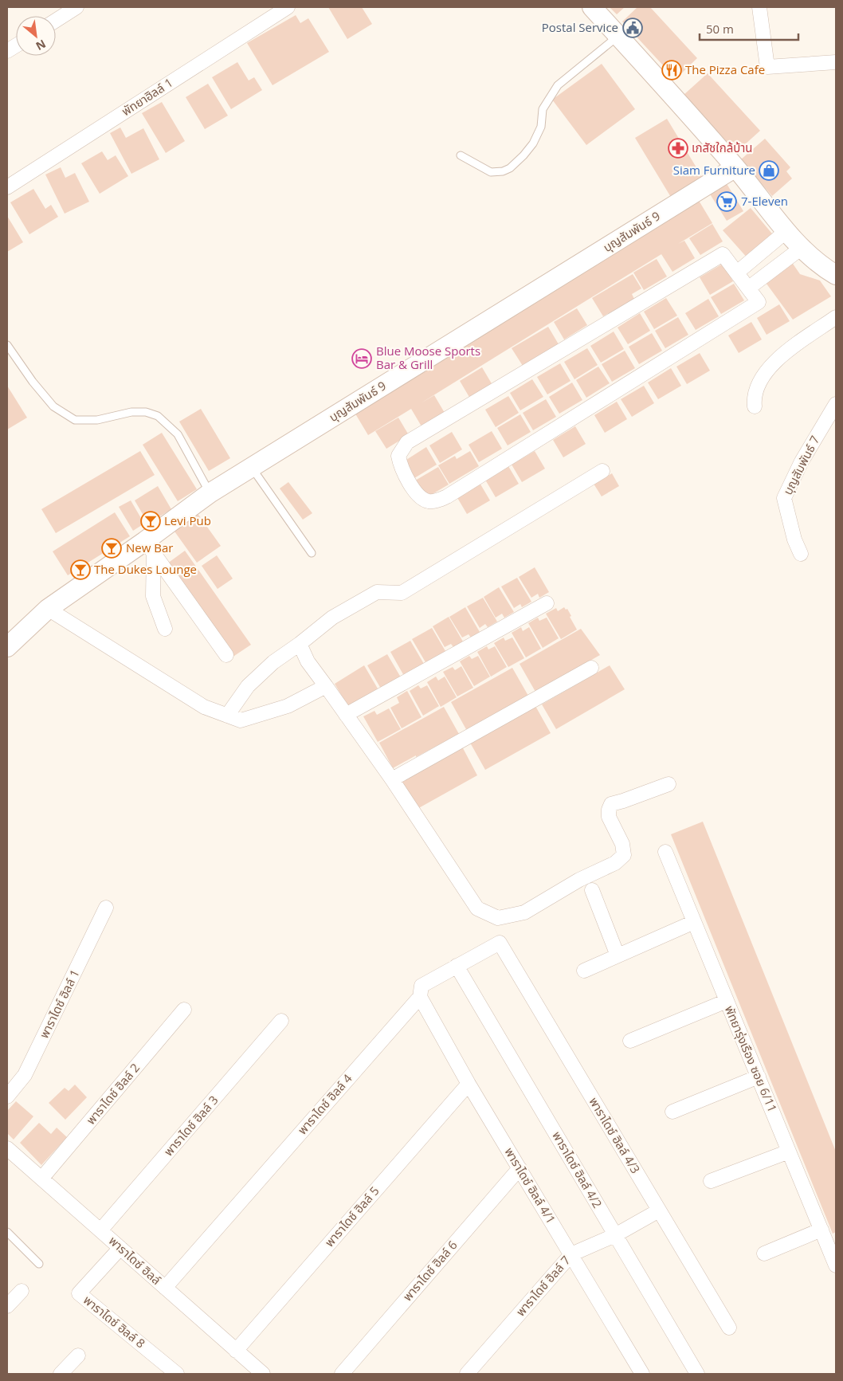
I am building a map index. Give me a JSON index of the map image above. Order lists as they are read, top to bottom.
{
  "streets": {
    "street": [
      "พัทยาฮิลล์ 1",
      "บุญสัมพันธ์ 9",
      "บุญสัมพันธ์ 7",
      "พาราไดซ์ ฮิลล์ 1",
      "พัทยารุ่งเรือง ซอย 6/11",
      "พาราไดซ์ ฮิลล์ 2",
      "พาราไดซ์ ฮิลล์ 4",
      "พาราไดซ์ ฮิลล์ 3",
      "พาราไดซ์ ฮิลล์ 4/3",
      "พาราไดซ์ ฮิลล์ 4/2",
      "พาราไดซ์ ฮิลล์ 4/1",
      "พาราไดซ์ ฮิลล์ 5",
      "พาราไดซ์ ฮิลล์",
      "พาราไดซ์ ฮิลล์ 6",
      "พาราไดซ์ ฮิลล์ 7",
      "พาราไดซ์ ฮิลล์ 8"
    ]
  },
  "crossings": [
    ["พาราไดซ์ ฮิลล์ 2", "พาราไดซ์ ฮิลล์"],
    ["พาราไดซ์ ฮิลล์ 4", "พาราไดซ์ ฮิลล์ 4/3"],
    ["พาราไดซ์ ฮิลล์ 4", "พาราไดซ์ ฮิลล์ 4/2"],
    ["พาราไดซ์ ฮิลล์ 4", "พาราไดซ์ ฮิลล์ 4/1"],
    ["พาราไดซ์ ฮิลล์ 4", "พาราไดซ์ ฮิลล์"],
    ["พาราไดซ์ ฮิลล์ 3", "พาราไดซ์ ฮิลล์"],
    ["พาราไดซ์ ฮิลล์ 4/3", "พาราไดซ์ ฮิลล์ 7"],
    ["พาราไดซ์ ฮิลล์ 4/2", "พาราไดซ์ ฮิลล์ 7"],
    ["พาราไดซ์ ฮิลล์ 4/1", "พาราไดซ์ ฮิลล์ 5"],
    ["พาราไดซ์ ฮิลล์ 4/1", "พาราไดซ์ ฮิลล์ 6"],
    ["พาราไดซ์ ฮิลล์ 4/1", "พาราไดซ์ ฮิลล์ 7"],
    ["พาราไดซ์ ฮิลล์ 5", "พาราไดซ์ ฮิลล์"],
    ["พาราไดซ์ ฮิลล์", "พาราไดซ์ ฮิลล์ 8"]
  ],
  "places": {
    "public building": ["Postal Service"],
    "restaurant": ["The Pizza Cafe"],
    "pharmacy": ["เภสัชใกล้บ้าน"],
    "shop": ["Siam Furniture"],
    "supermarket": ["7-Eleven"],
    "hotel": ["Blue Moose Sports Bar & Grill"],
    "bar": ["Levi Pub", "New Bar", "The Dukes Lounge"]
  },
  "scale_bar": "50 m",
  "north": "bottom right"
}
